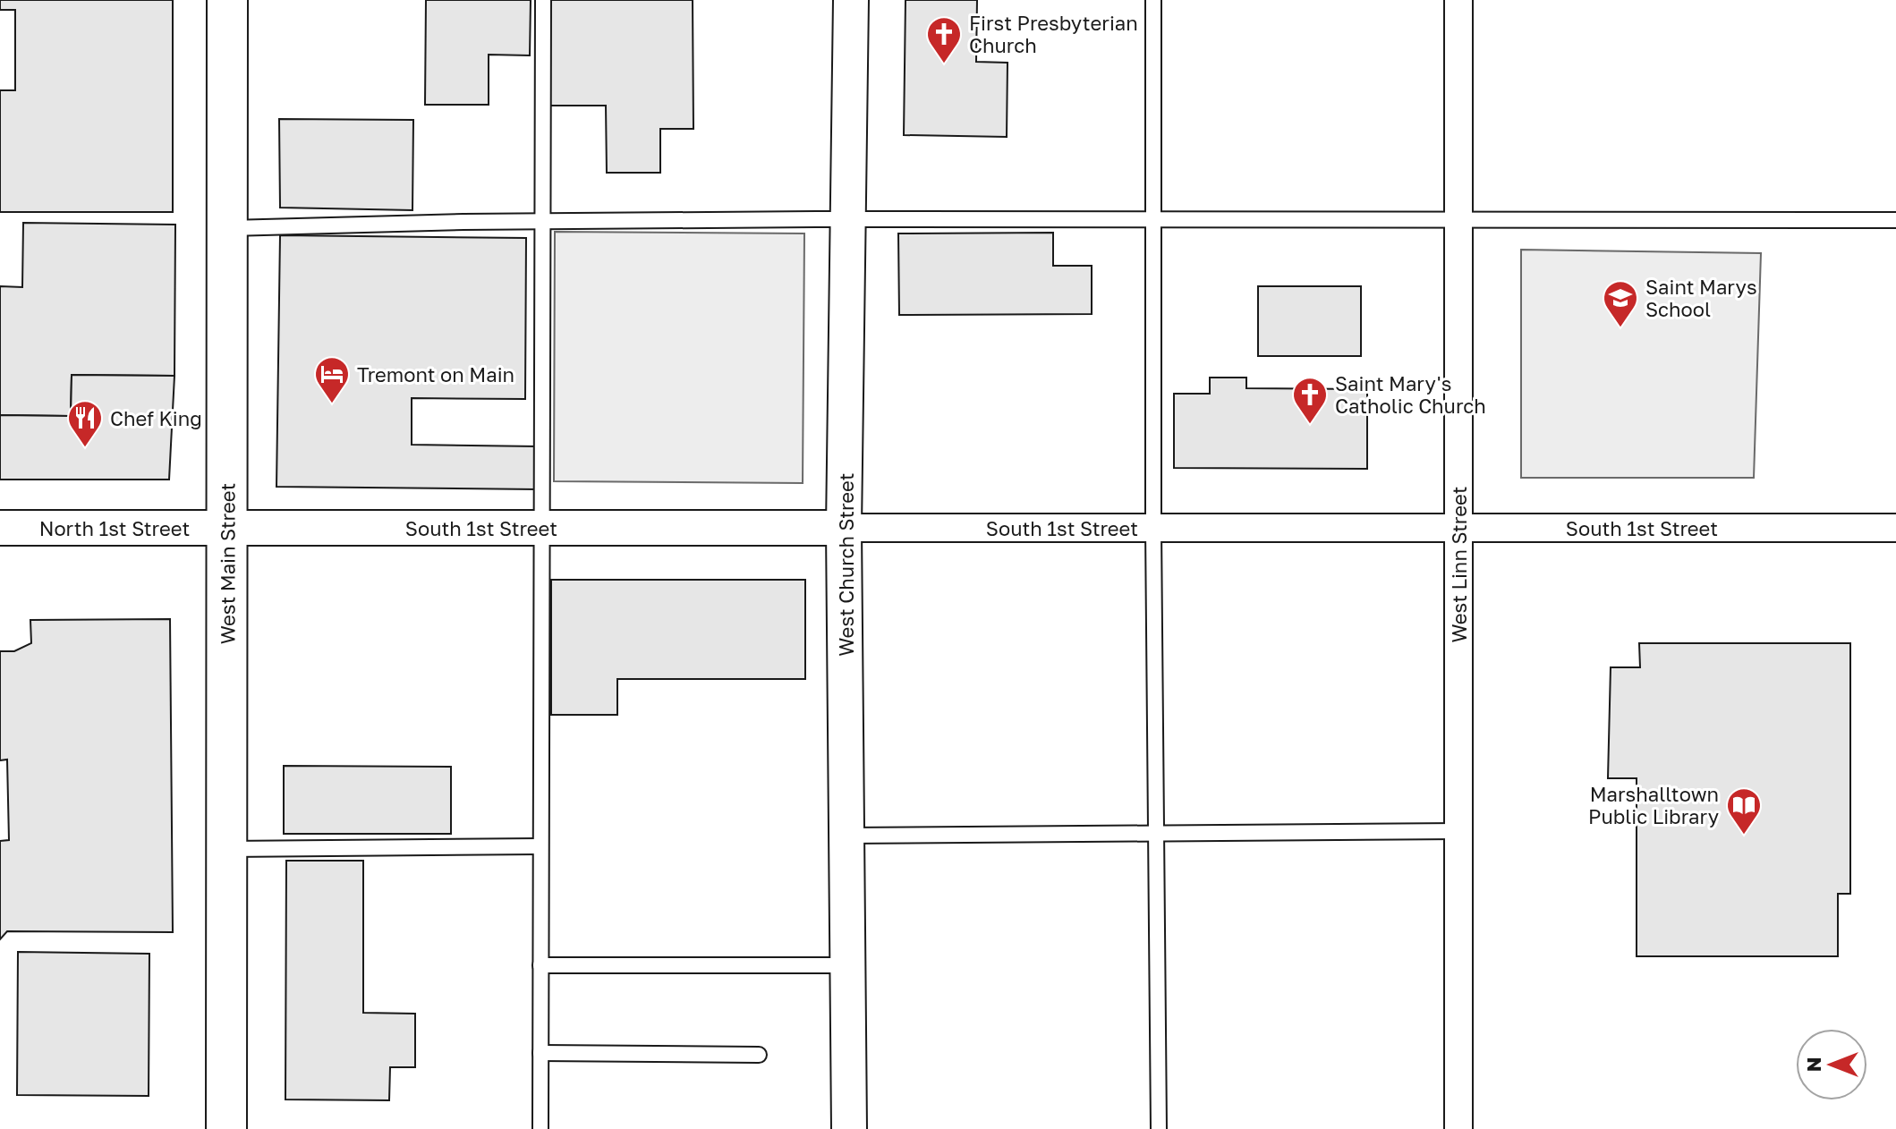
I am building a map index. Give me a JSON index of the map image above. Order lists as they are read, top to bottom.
{
  "streets": {
    "main road": ["West Main Street"],
    "street": [
      "North 1st Street",
      "South 1st Street",
      "West Church Street",
      "West Linn Street"
    ]
  },
  "crossings": [
    ["North 1st Street", "South 1st Street"],
    ["North 1st Street", "West Main Street"],
    ["South 1st Street", "West Main Street"],
    ["South 1st Street", "West Church Street"],
    ["South 1st Street", "West Linn Street"]
  ],
  "places": {
    "church": ["First Presbyterian Church", "Saint Mary's Catholic Church"],
    "school or university": ["Saint Marys School"],
    "hotel": ["Tremont on Main"],
    "restaurant": ["Chef King"],
    "library": ["Marshalltown Public Library"]
  },
  "north": "left"
}
